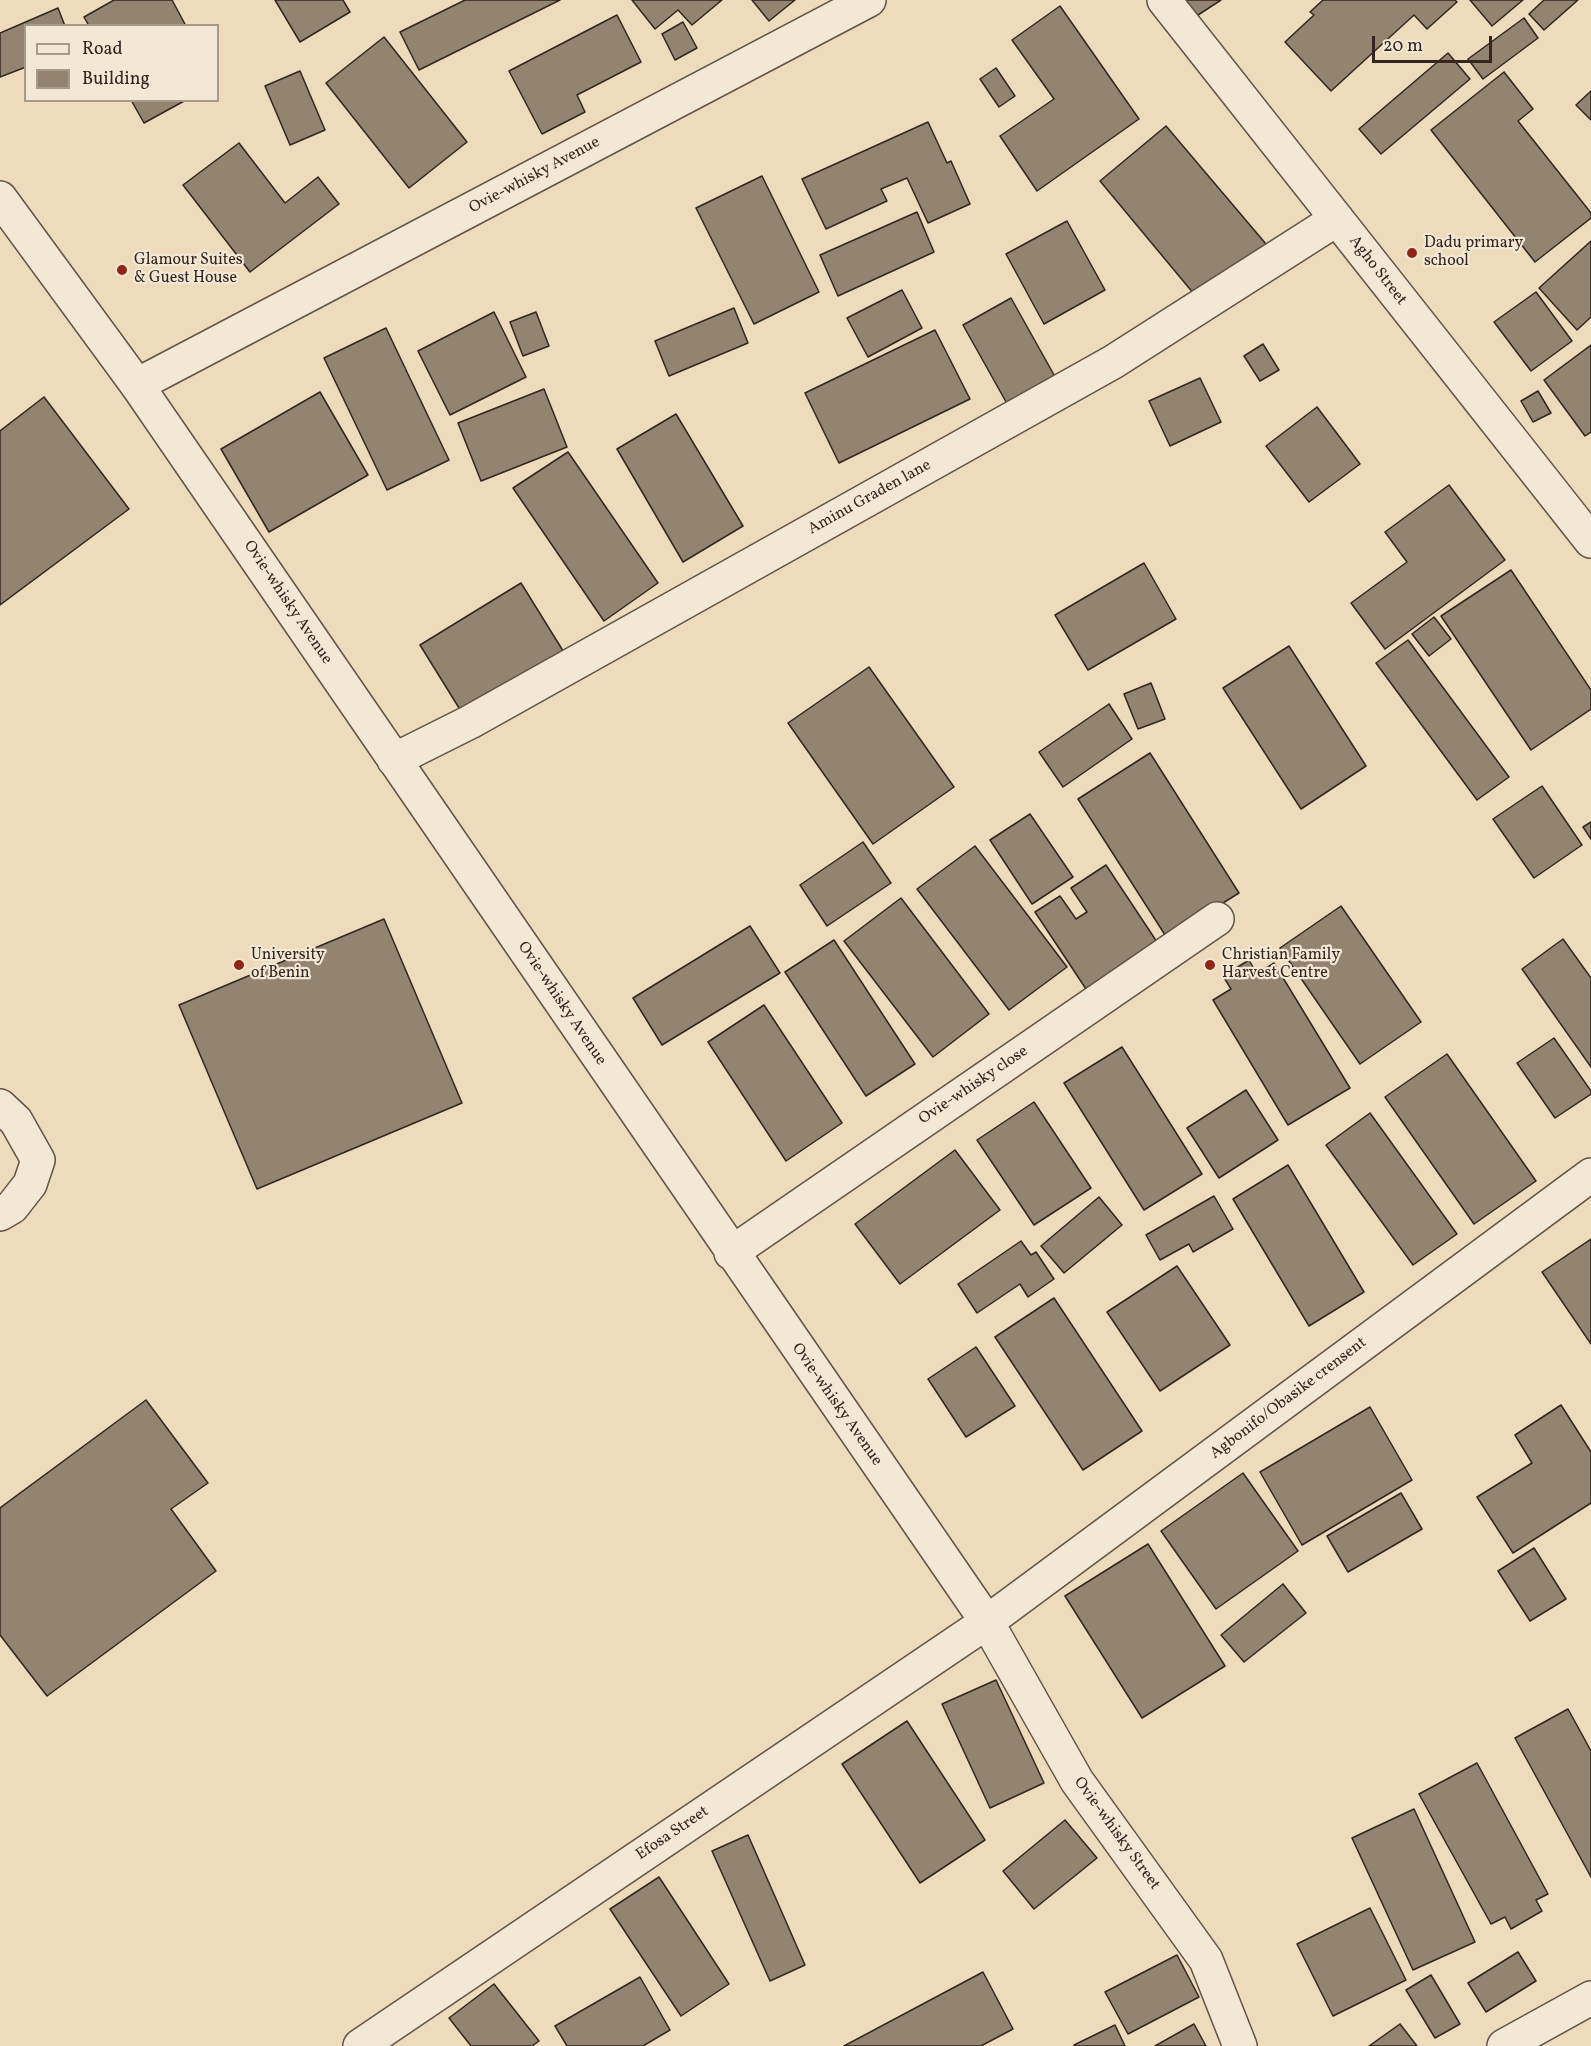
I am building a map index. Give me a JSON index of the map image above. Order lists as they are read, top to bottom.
{
  "streets": {
    "street": [
      "Ovie-whisky Avenue",
      "Agho Street",
      "Aminu Graden lane",
      "Ovie-whisky close",
      "Agbonifo/Obasike crensent",
      "Efosa Street",
      "Ovie-whisky Street"
    ]
  },
  "crossings": [
    ["Ovie-whisky Avenue", "Aminu Graden lane"],
    ["Ovie-whisky Avenue", "Ovie-whisky close"],
    ["Ovie-whisky Avenue", "Agbonifo/Obasike crensent"],
    ["Ovie-whisky Avenue", "Efosa Street"],
    ["Ovie-whisky Avenue", "Ovie-whisky Street"],
    ["Agho Street", "Aminu Graden lane"],
    ["Agbonifo/Obasike crensent", "Efosa Street"],
    ["Agbonifo/Obasike crensent", "Ovie-whisky Street"],
    ["Efosa Street", "Ovie-whisky Street"]
  ],
  "places": [
    "Dadu primary school",
    "Glamour Suites & Guest House",
    "University of Benin",
    "Christian Family Harvest Centre"
  ],
  "legend": ["Road", "Building"],
  "scale_bar": "20 m"
}
